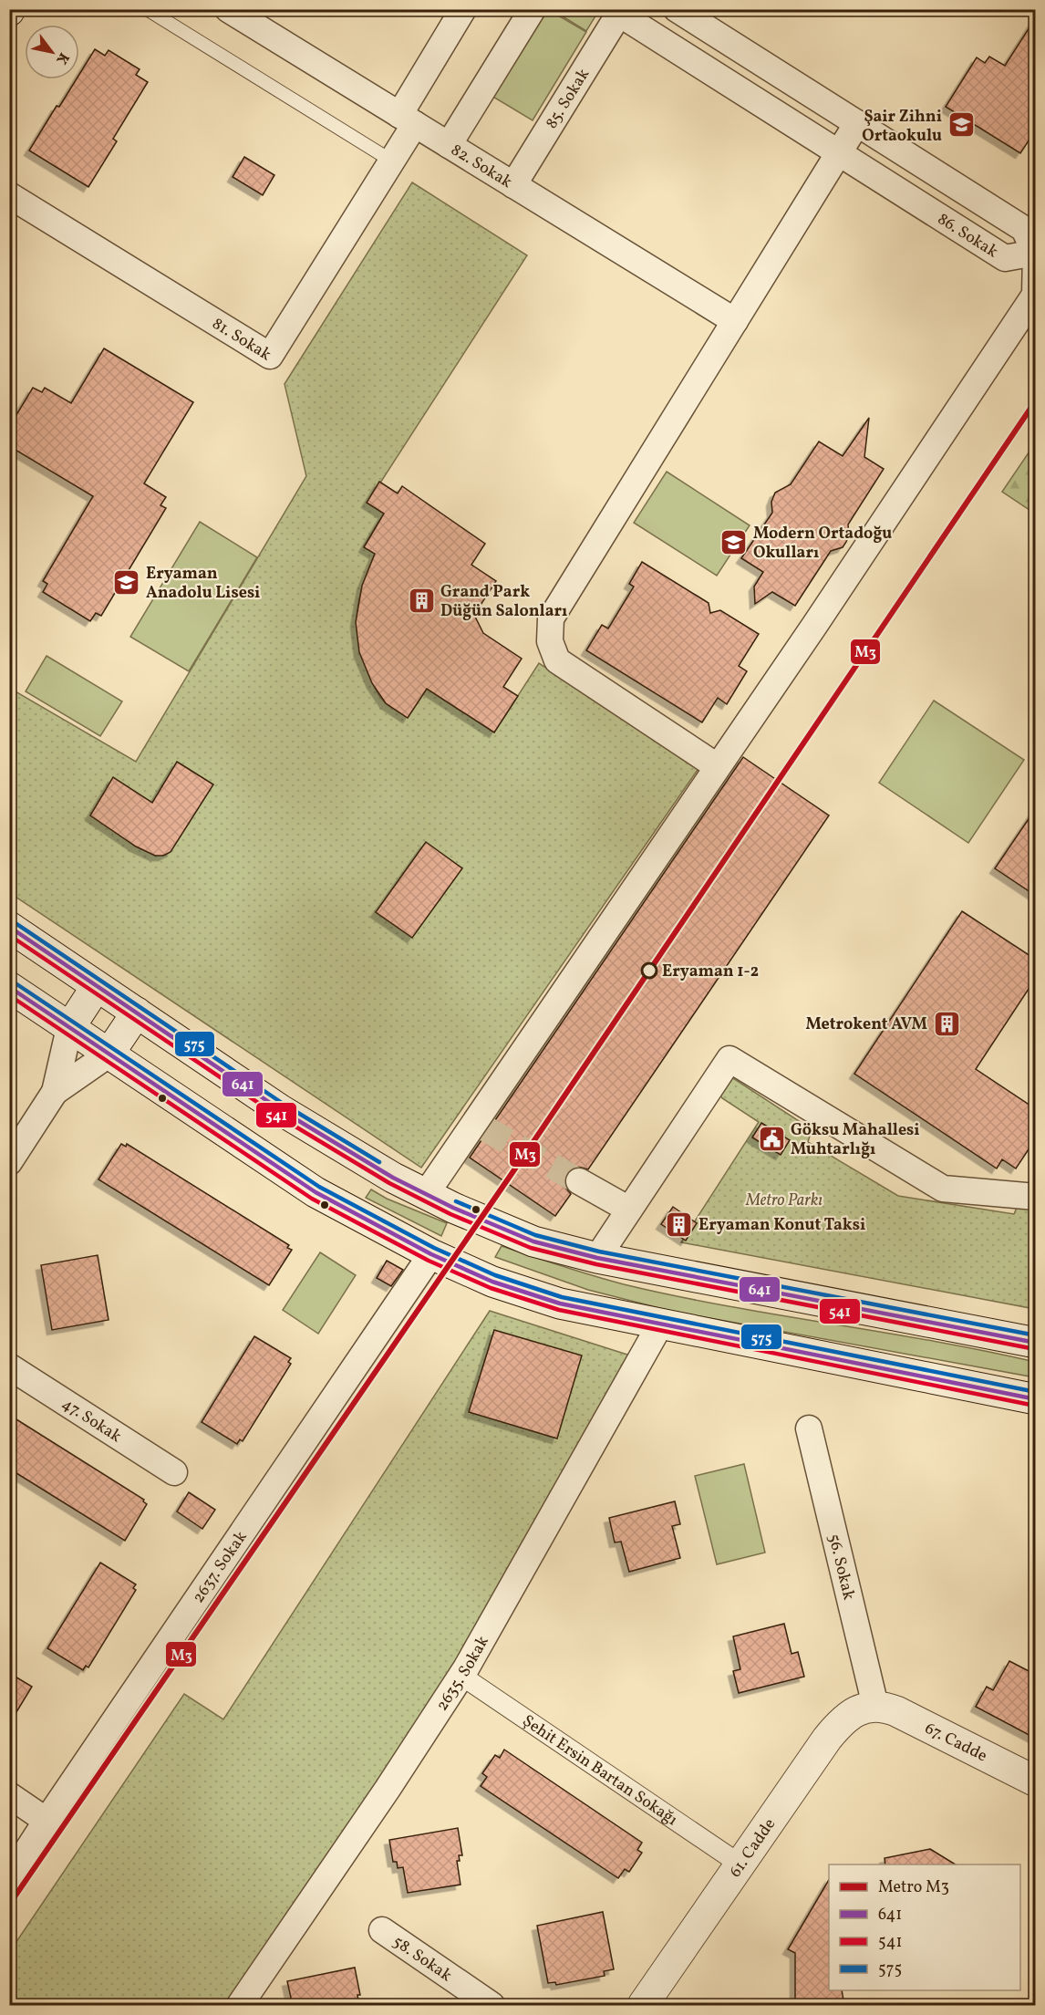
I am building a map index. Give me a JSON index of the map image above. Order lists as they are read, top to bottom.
{
  "streets": {
    "main road": ["67. Cadde", "61. Cadde"],
    "street": [
      "85. Sokak",
      "82. Sokak",
      "86. Sokak",
      "81. Sokak",
      "47. Sokak",
      "2637. Sokak",
      "56. Sokak",
      "2635. Sokak",
      "Şehit Ersin Bartan Sokağı",
      "58. Sokak"
    ]
  },
  "crossings": [
    ["85. Sokak", "82. Sokak"],
    ["85. Sokak", "86. Sokak"],
    ["82. Sokak", "81. Sokak"],
    ["56. Sokak", "67. Cadde"],
    ["56. Sokak", "61. Cadde"],
    ["2635. Sokak", "Şehit Ersin Bartan Sokağı"],
    ["67. Cadde", "61. Cadde"],
    ["Şehit Ersin Bartan Sokağı", "61. Cadde"]
  ],
  "parks": ["Metro Parkı"],
  "places": {
    "school or university": ["Şair Zihni Ortaokulu", "Modern Ortadoğu Okulları", "Eryaman Anadolu Lisesi"],
    "building": ["Grand Park Düğün Salonları", "Metrokent AVM", "Eryaman Konut Taksi"],
    "other": ["Eryaman 1-2"],
    "public building": ["Göksu Mahallesi Muhtarlığı"]
  },
  "lines": [
    "metro line M3",
    "transit line 575",
    "transit line 641",
    "transit line 541"
  ],
  "legend": [
    "Metro M3",
    "641",
    "541",
    "575"
  ],
  "north": "bottom right"
}
